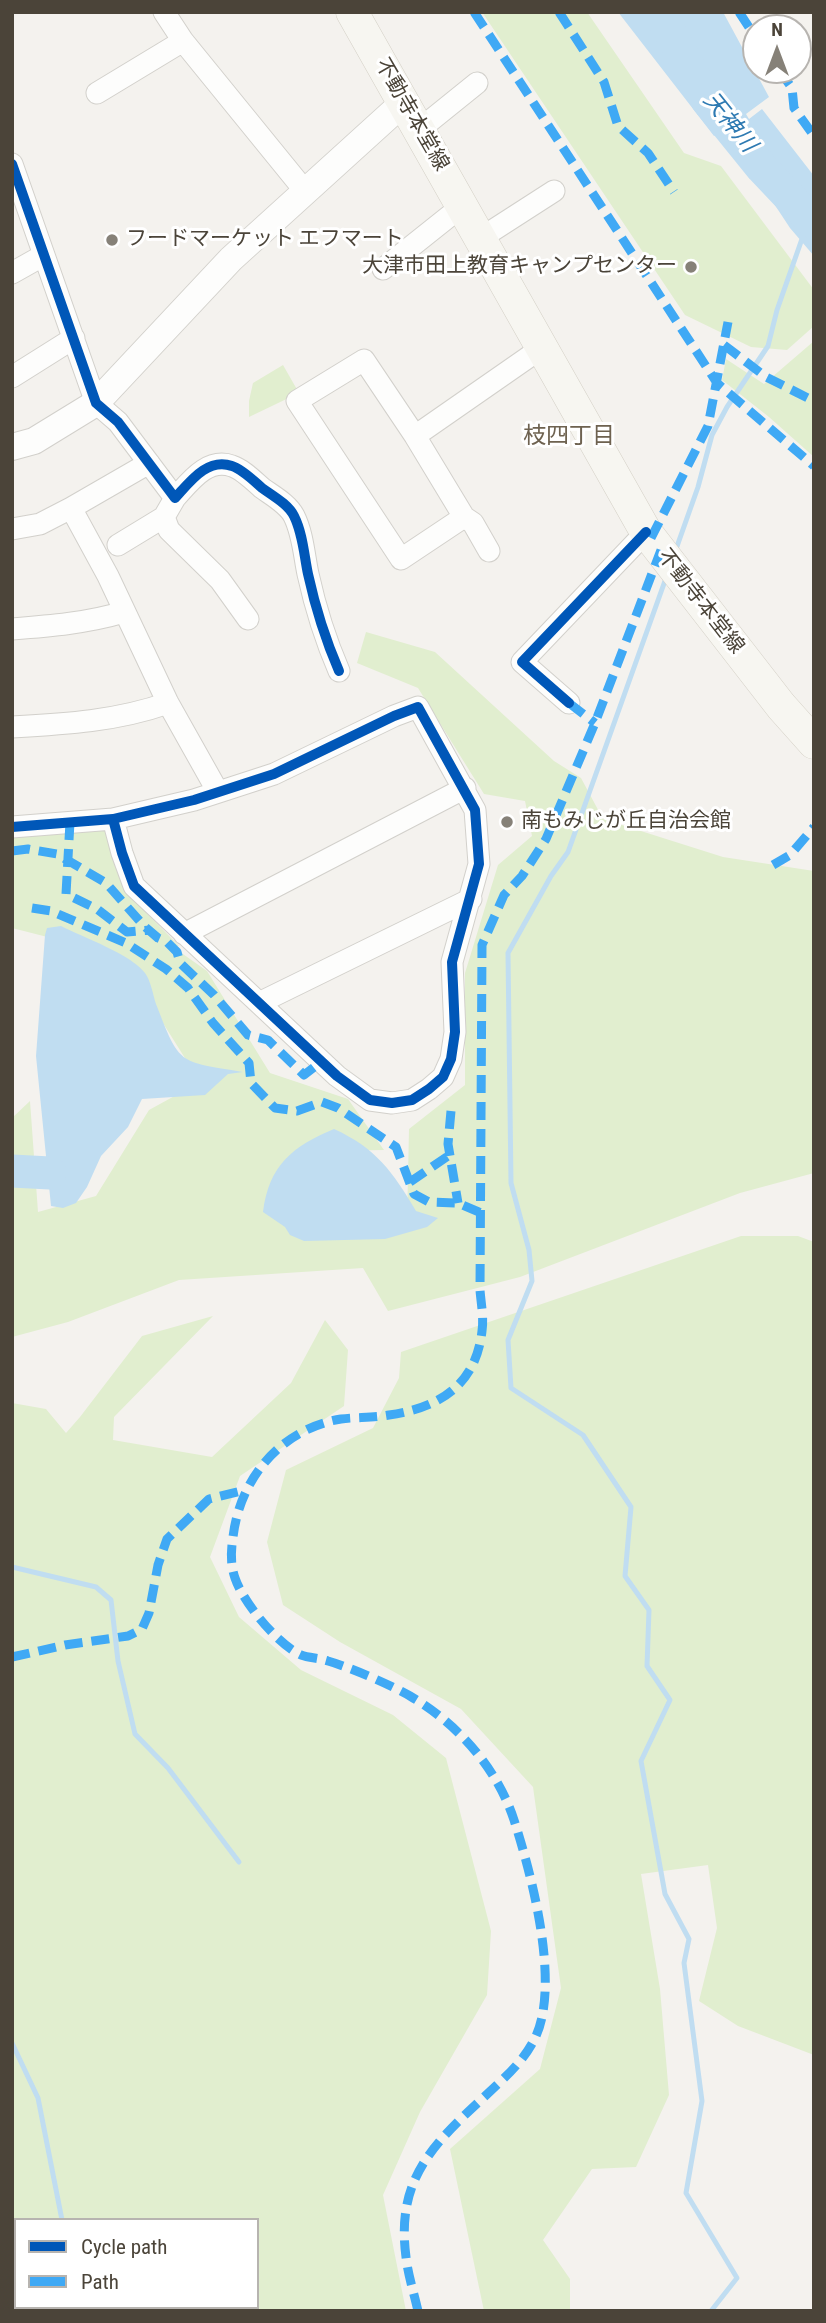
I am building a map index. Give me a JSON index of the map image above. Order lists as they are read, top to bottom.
{
  "streets": {
    "main road": ["不動寺本堂線"]
  },
  "districts": ["枝四丁目"],
  "water": ["天神川"],
  "places": ["フードマーケット エフマート", "大津市田上教育キャンプセンター", "南もみじが丘自治会館"],
  "legend": ["Cycle path", "Path"],
  "north": "top"
}
